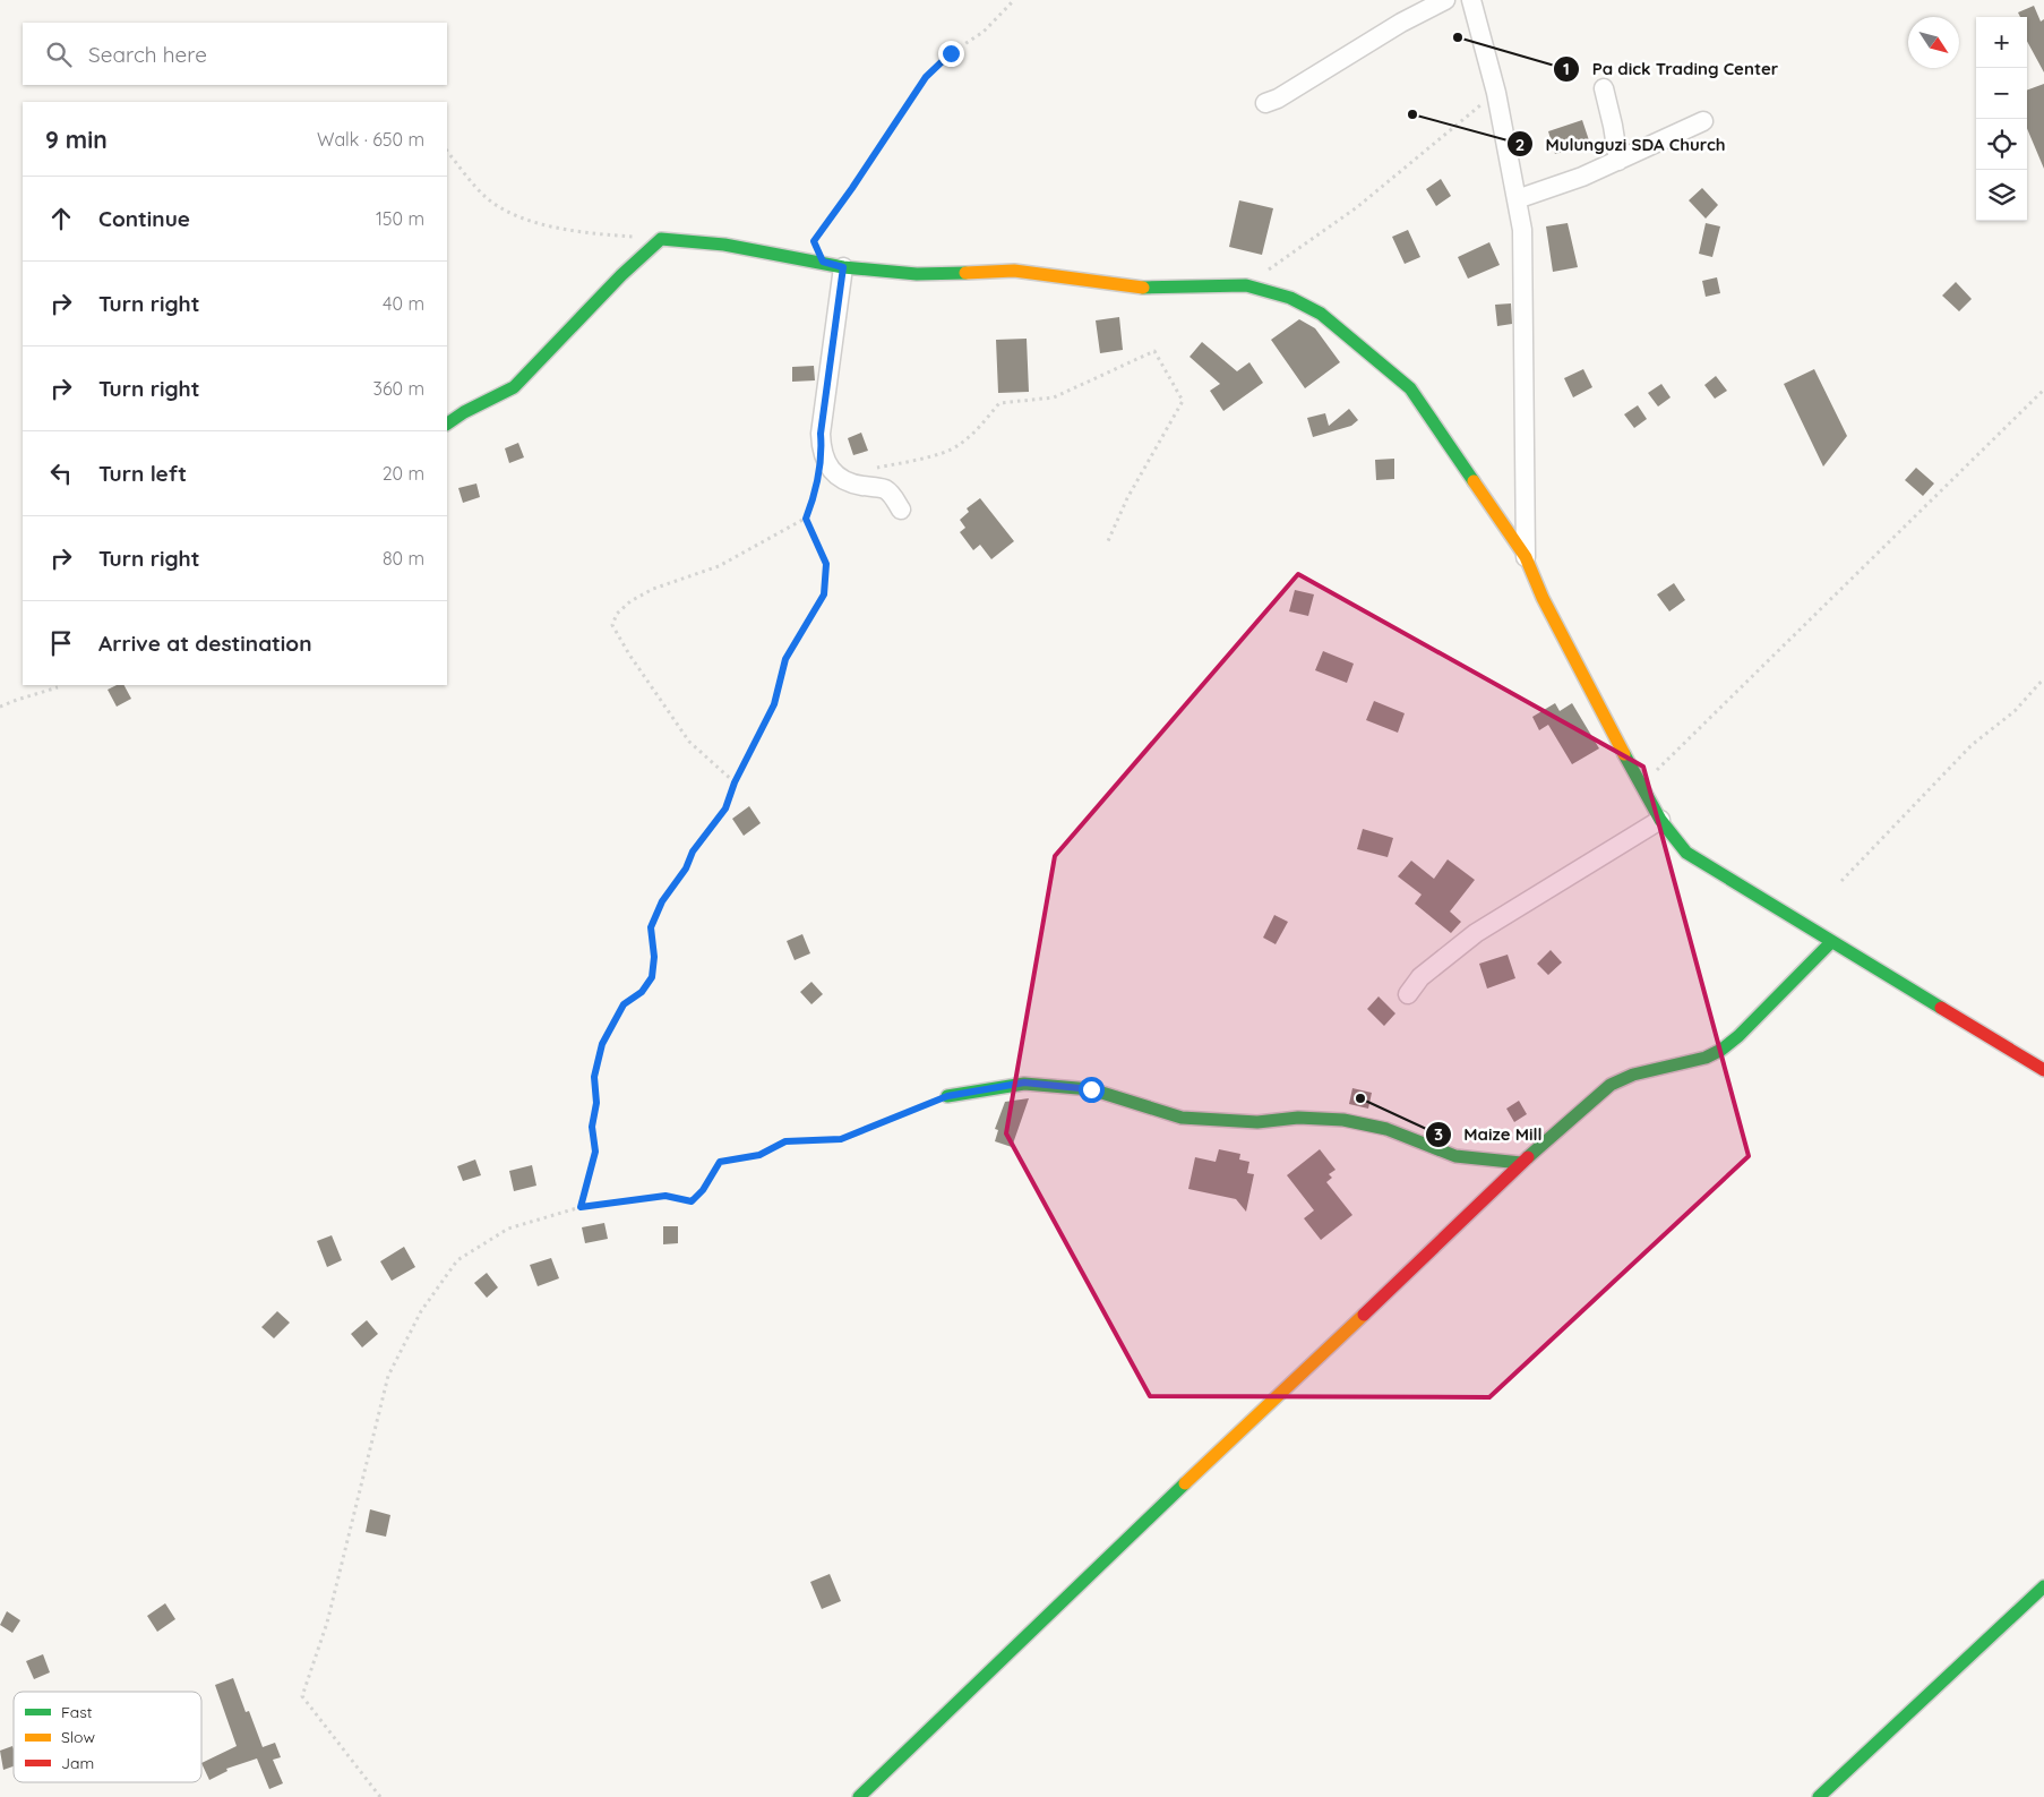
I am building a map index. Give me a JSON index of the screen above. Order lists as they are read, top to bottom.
{
  "places": ["Pa dick Trading Center", "Mulunguzi SDA Church", "Maize Mill"],
  "legend": ["Fast", "Slow", "Jam"],
  "north": "bottom right",
  "page": {
    "map_buttons": ["+", "−"],
    "search": "Search here",
    "heading": ["9 min", "Walk · 650 m"],
    "list": [
      ["Continue", "150 m"],
      ["Turn right", "40 m"],
      ["Turn right", "360 m"],
      ["Turn left", "20 m"],
      ["Turn right", "80 m"],
      "Arrive at destination"
    ]
  }
}
